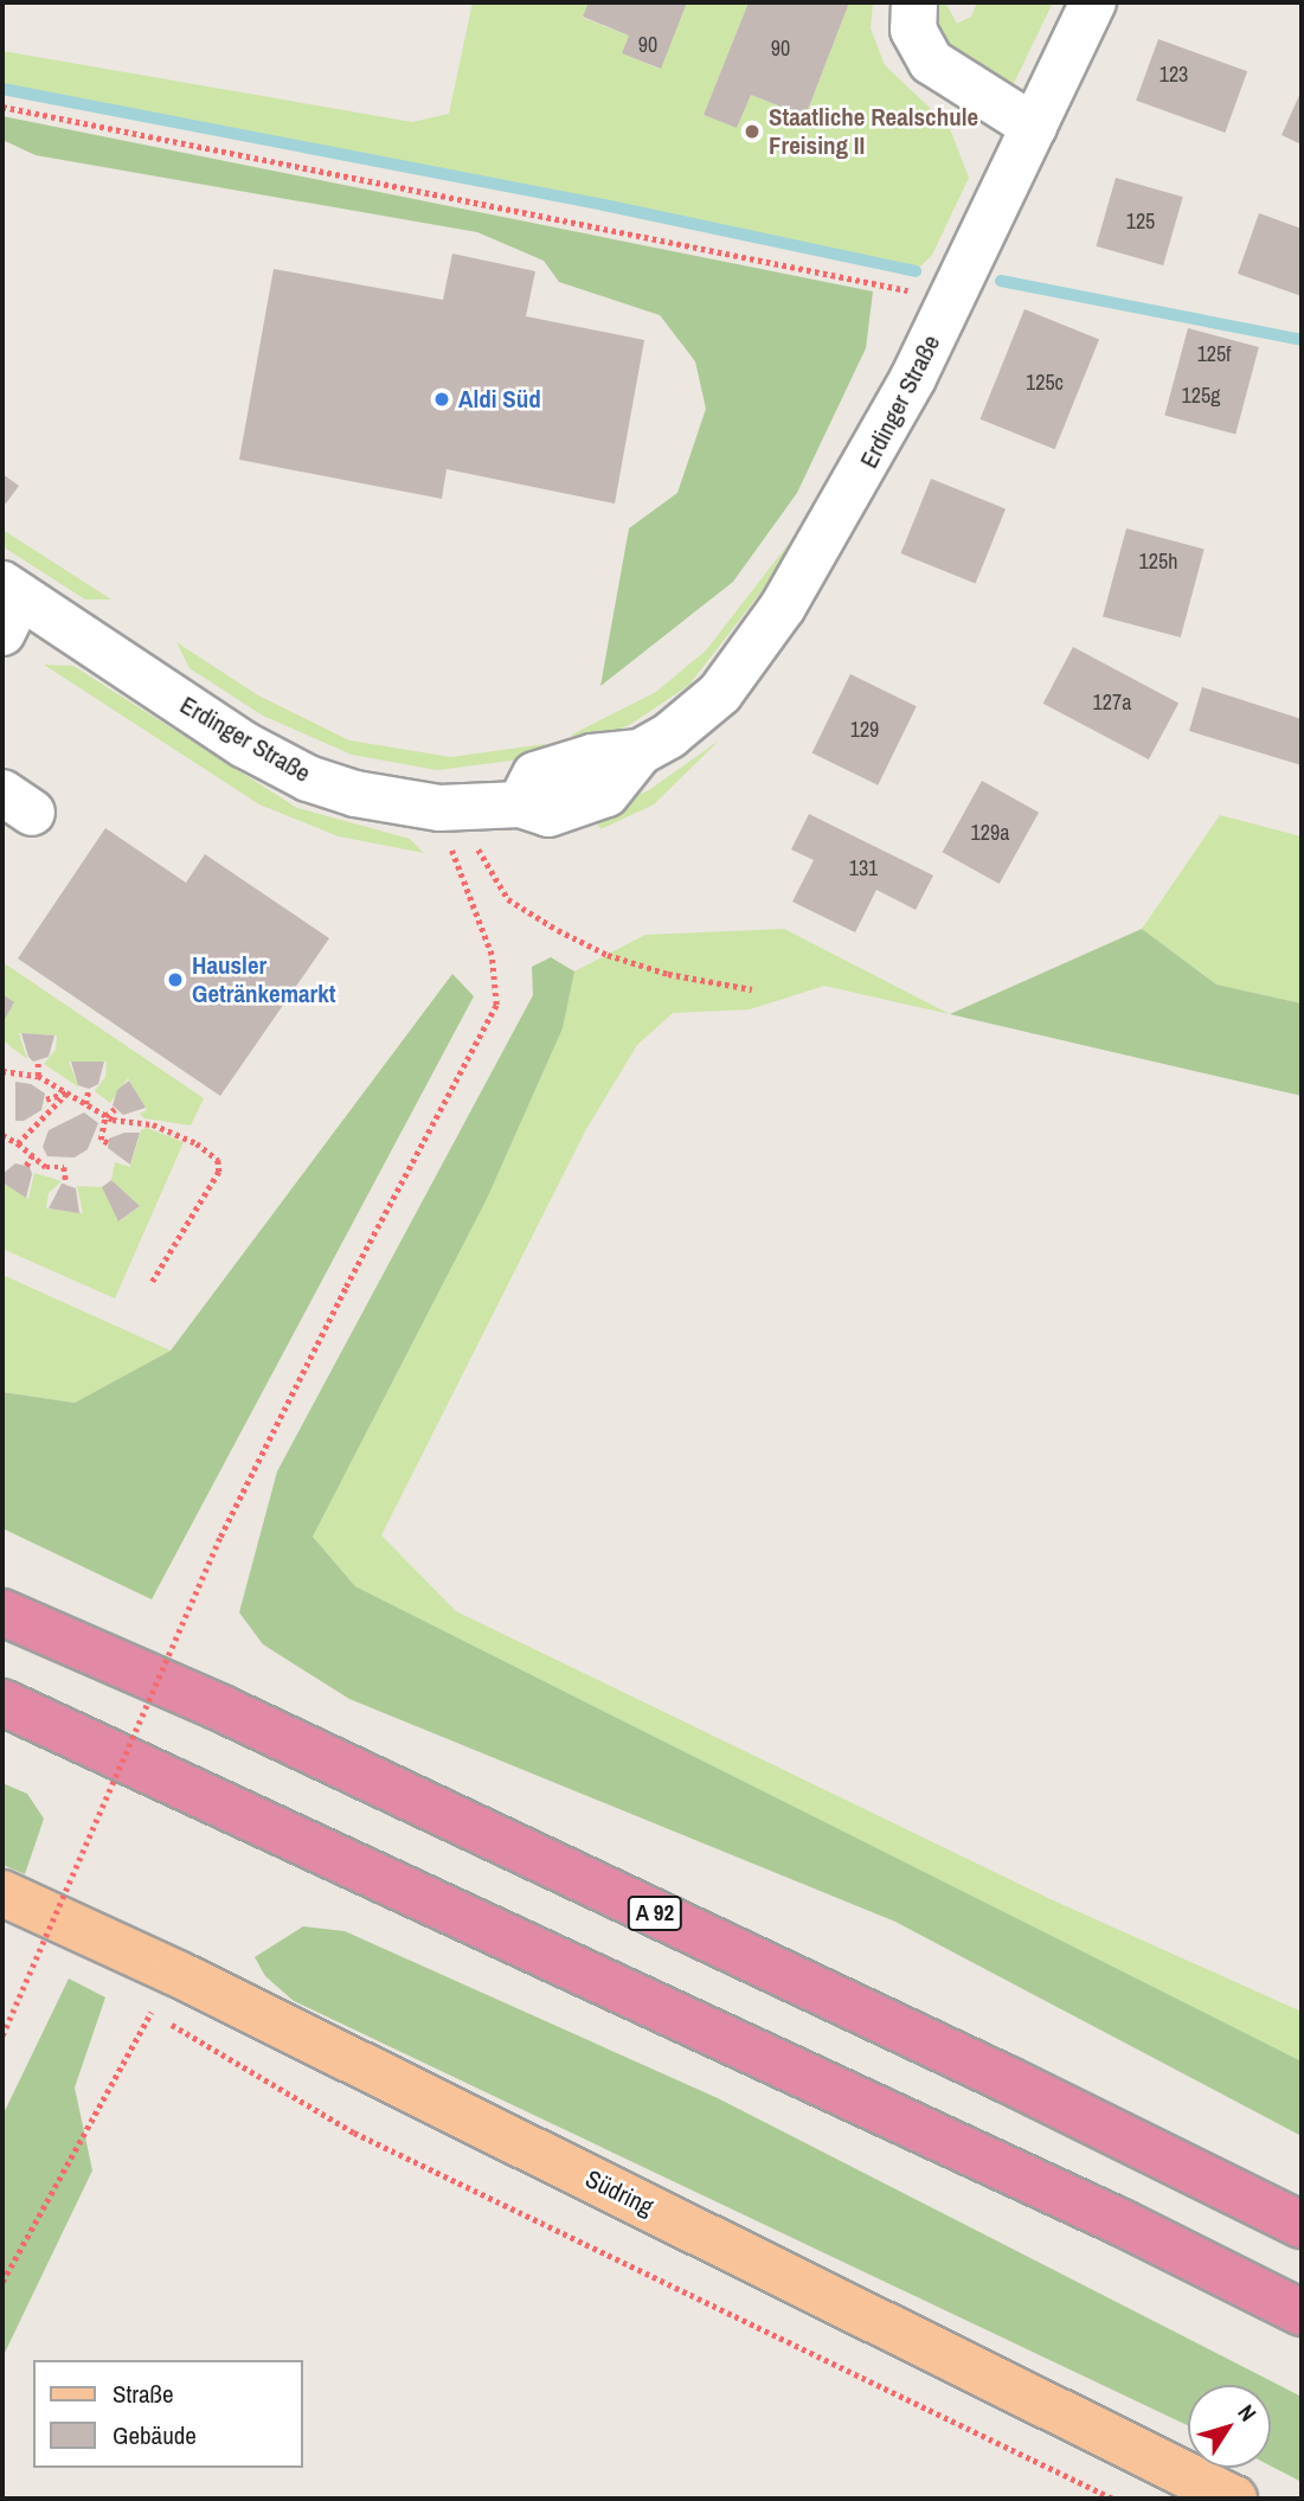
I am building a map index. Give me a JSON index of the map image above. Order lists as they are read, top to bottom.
{
  "streets": {
    "highway": ["A 92"],
    "main road": ["Südring"],
    "street": ["Erdinger Straße"]
  },
  "places": ["Staatliche Realschule Freising II", "Aldi Süd", "Hausler Getränkemarkt"],
  "house_numbers": [
    "90",
    "90",
    "123",
    "125",
    "125f",
    "125c",
    "125g",
    "125h",
    "127a",
    "129",
    "129a",
    "131"
  ],
  "legend": ["Straße", "Gebäude"],
  "north": "top right"
}
